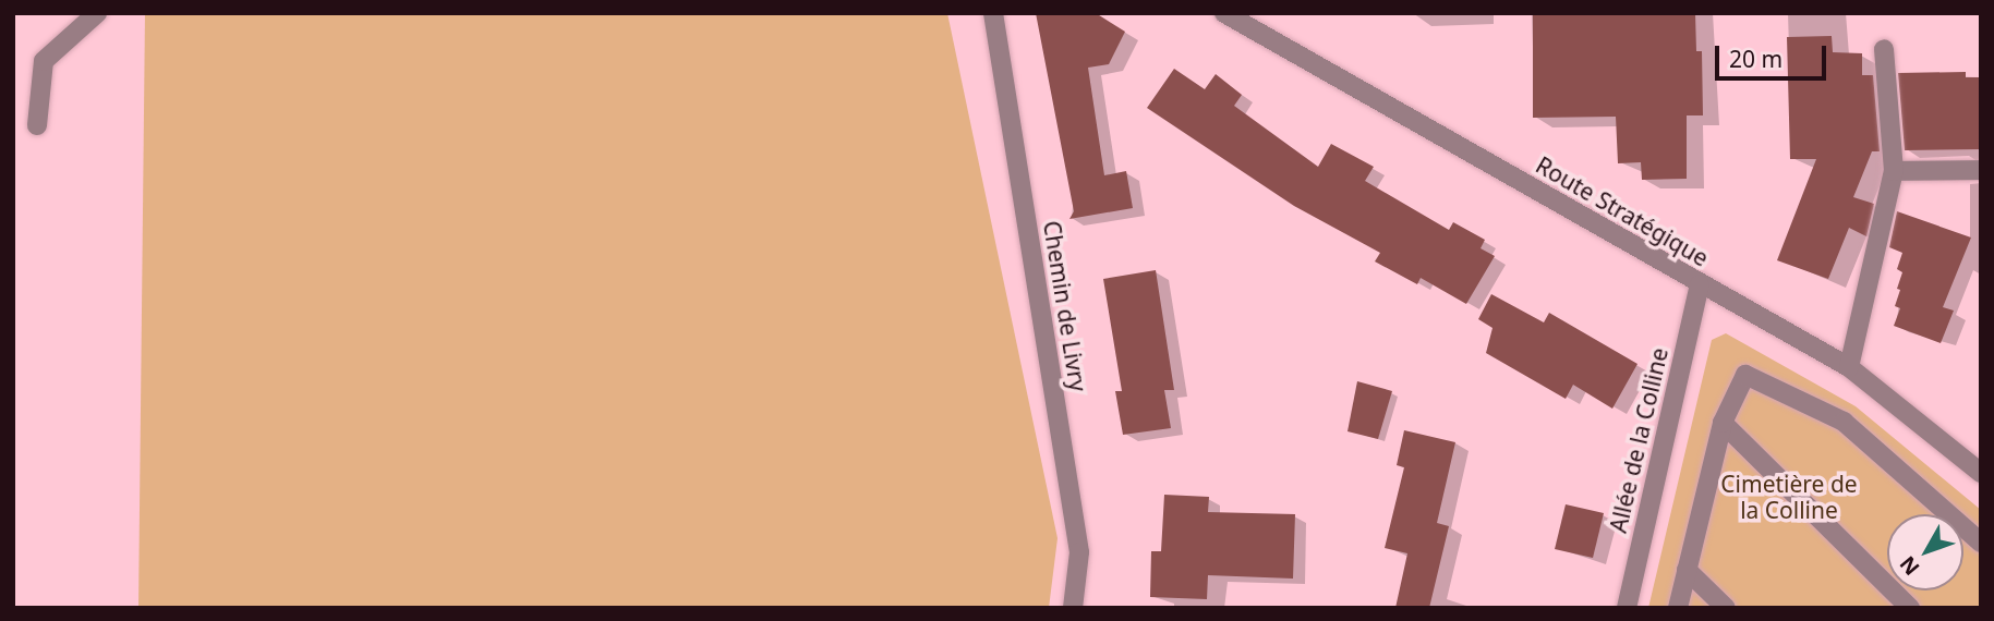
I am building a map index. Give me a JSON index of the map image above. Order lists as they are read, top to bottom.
{
  "streets": {
    "street": ["Route Stratégique", "Chemin de Livry", "Allée de la Colline"]
  },
  "crossings": [
    ["Route Stratégique", "Allée de la Colline"]
  ],
  "parks": ["Cimetière de la Colline"],
  "scale_bar": "20 m",
  "north": "bottom left"
}
